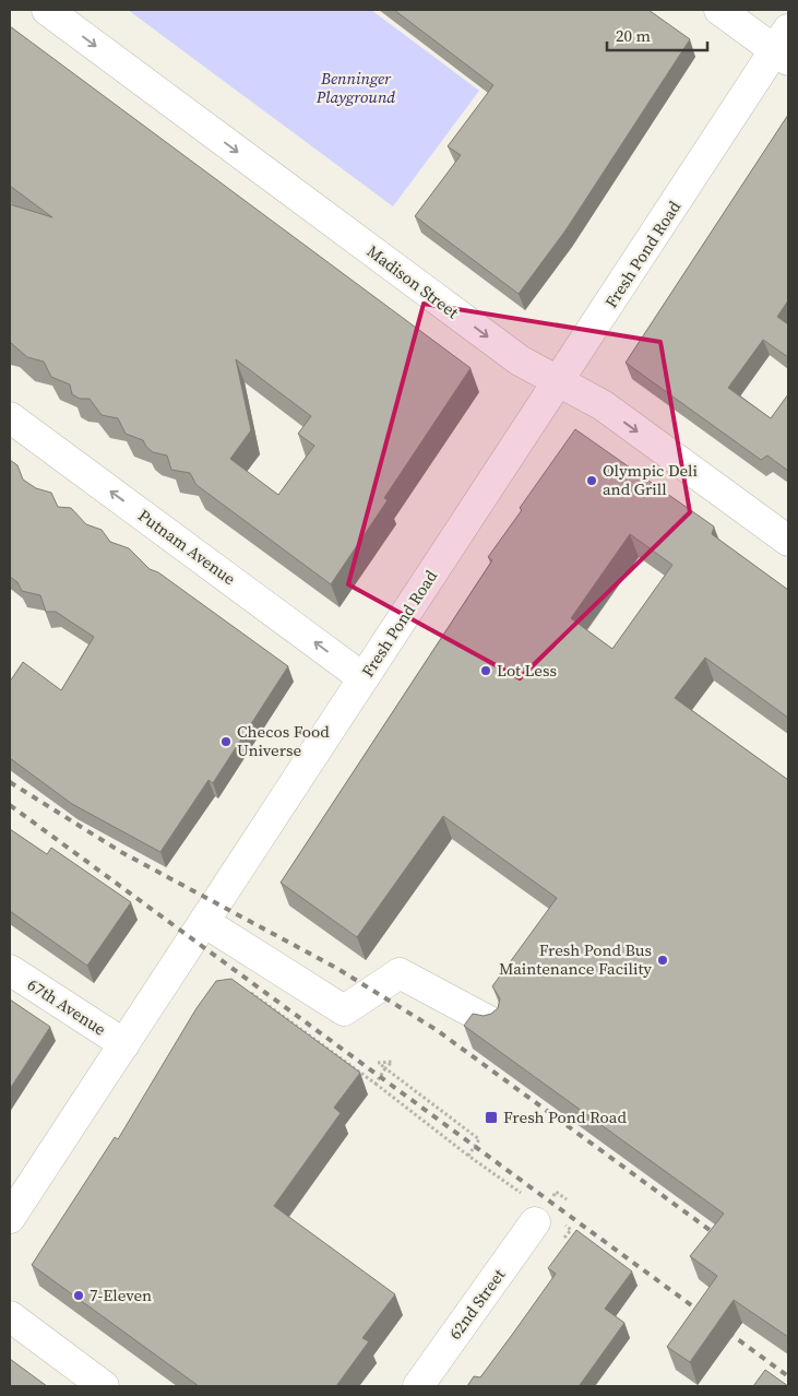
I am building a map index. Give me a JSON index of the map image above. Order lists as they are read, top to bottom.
{
  "streets": {
    "street": [
      "Fresh Pond Road",
      "Madison Street",
      "Putnam Avenue",
      "67th Avenue",
      "62nd Street"
    ]
  },
  "crossings": [
    ["Fresh Pond Road", "Madison Street"],
    ["Fresh Pond Road", "Putnam Avenue"],
    ["Fresh Pond Road", "67th Avenue"]
  ],
  "one_way": ["Madison Street", "Putnam Avenue"],
  "parks": ["Benninger Playground"],
  "places": {
    "other": [
      "Olympic Deli and Grill",
      "Lot Less",
      "Checos Food Universe",
      "Fresh Pond Bus Maintenance Facility",
      "7-Eleven"
    ],
    "transit": ["Fresh Pond Road"]
  },
  "scale_bar": "20 m"
}
